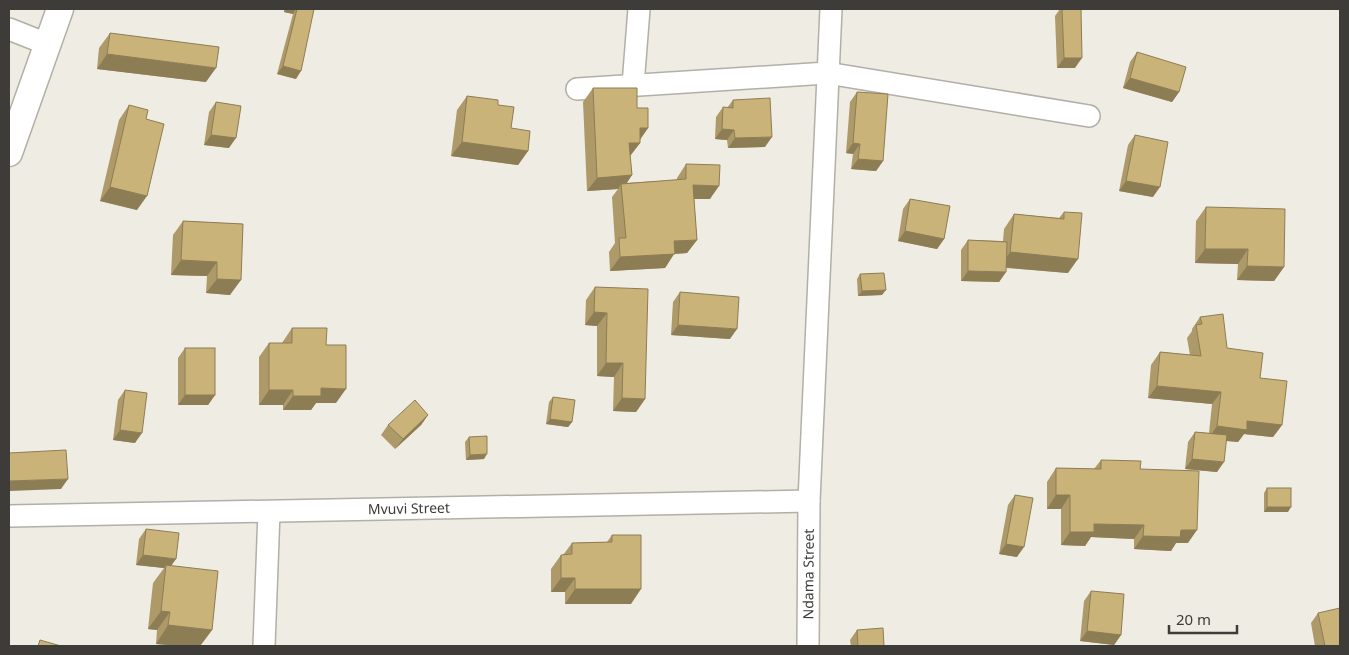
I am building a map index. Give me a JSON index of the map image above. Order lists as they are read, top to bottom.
{
  "streets": {
    "street": ["Mvuvi Street", "Ndama Street"]
  },
  "crossings": [
    ["Mvuvi Street", "Ndama Street"]
  ],
  "scale_bar": "20 m"
}
